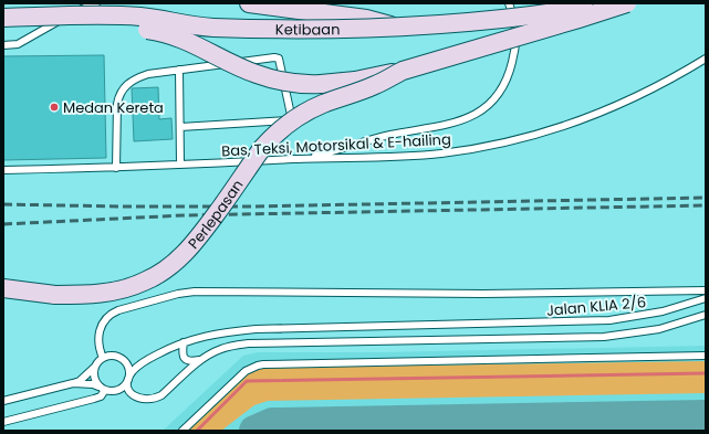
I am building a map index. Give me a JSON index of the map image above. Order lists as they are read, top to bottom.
{
  "streets": {
    "main road": ["Ketibaan", "Perlepasan"],
    "lane": ["Bas, Teksi, Motorsikal & E-hailing", "Jalan KLIA 2/6"]
  },
  "places": ["Medan Kereta"]
}
